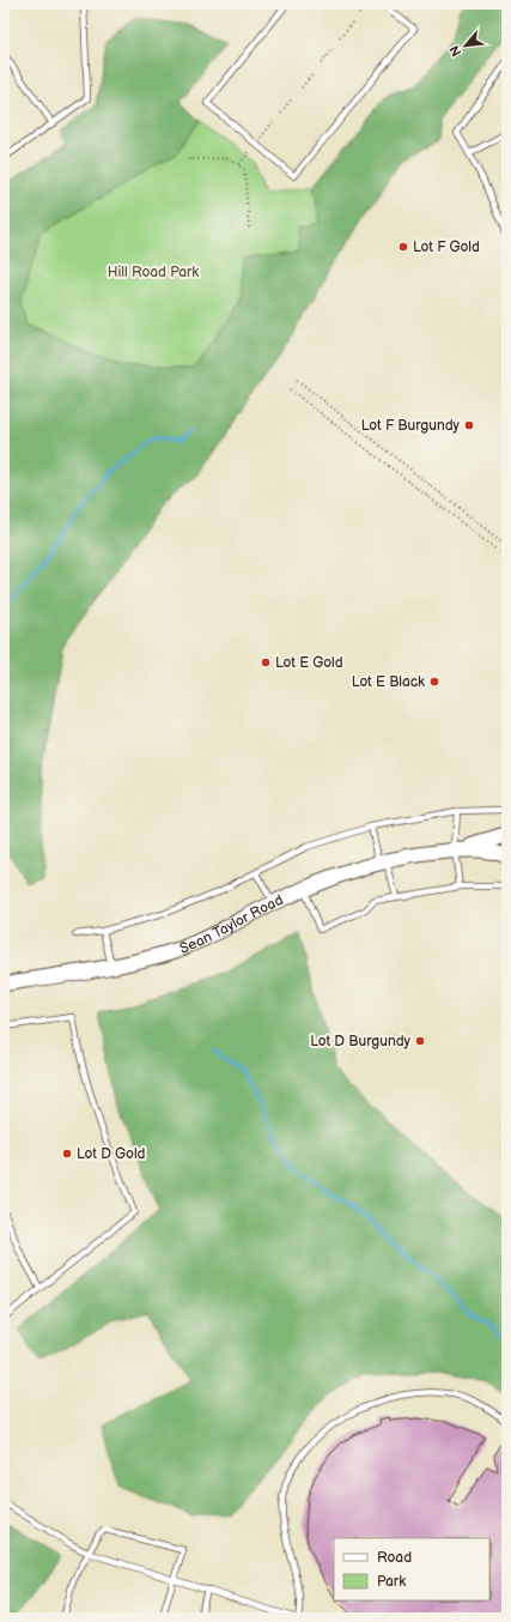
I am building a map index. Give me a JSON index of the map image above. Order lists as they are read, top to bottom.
{
  "streets": {
    "main road": ["Sean Taylor Road"]
  },
  "parks": ["Hill Road Park"],
  "places": [
    "Lot F Gold",
    "Lot F Burgundy",
    "Lot E Gold",
    "Lot E Black",
    "Lot D Burgundy",
    "Lot D Gold"
  ],
  "legend": ["Road", "Park"],
  "north": "bottom left"
}
